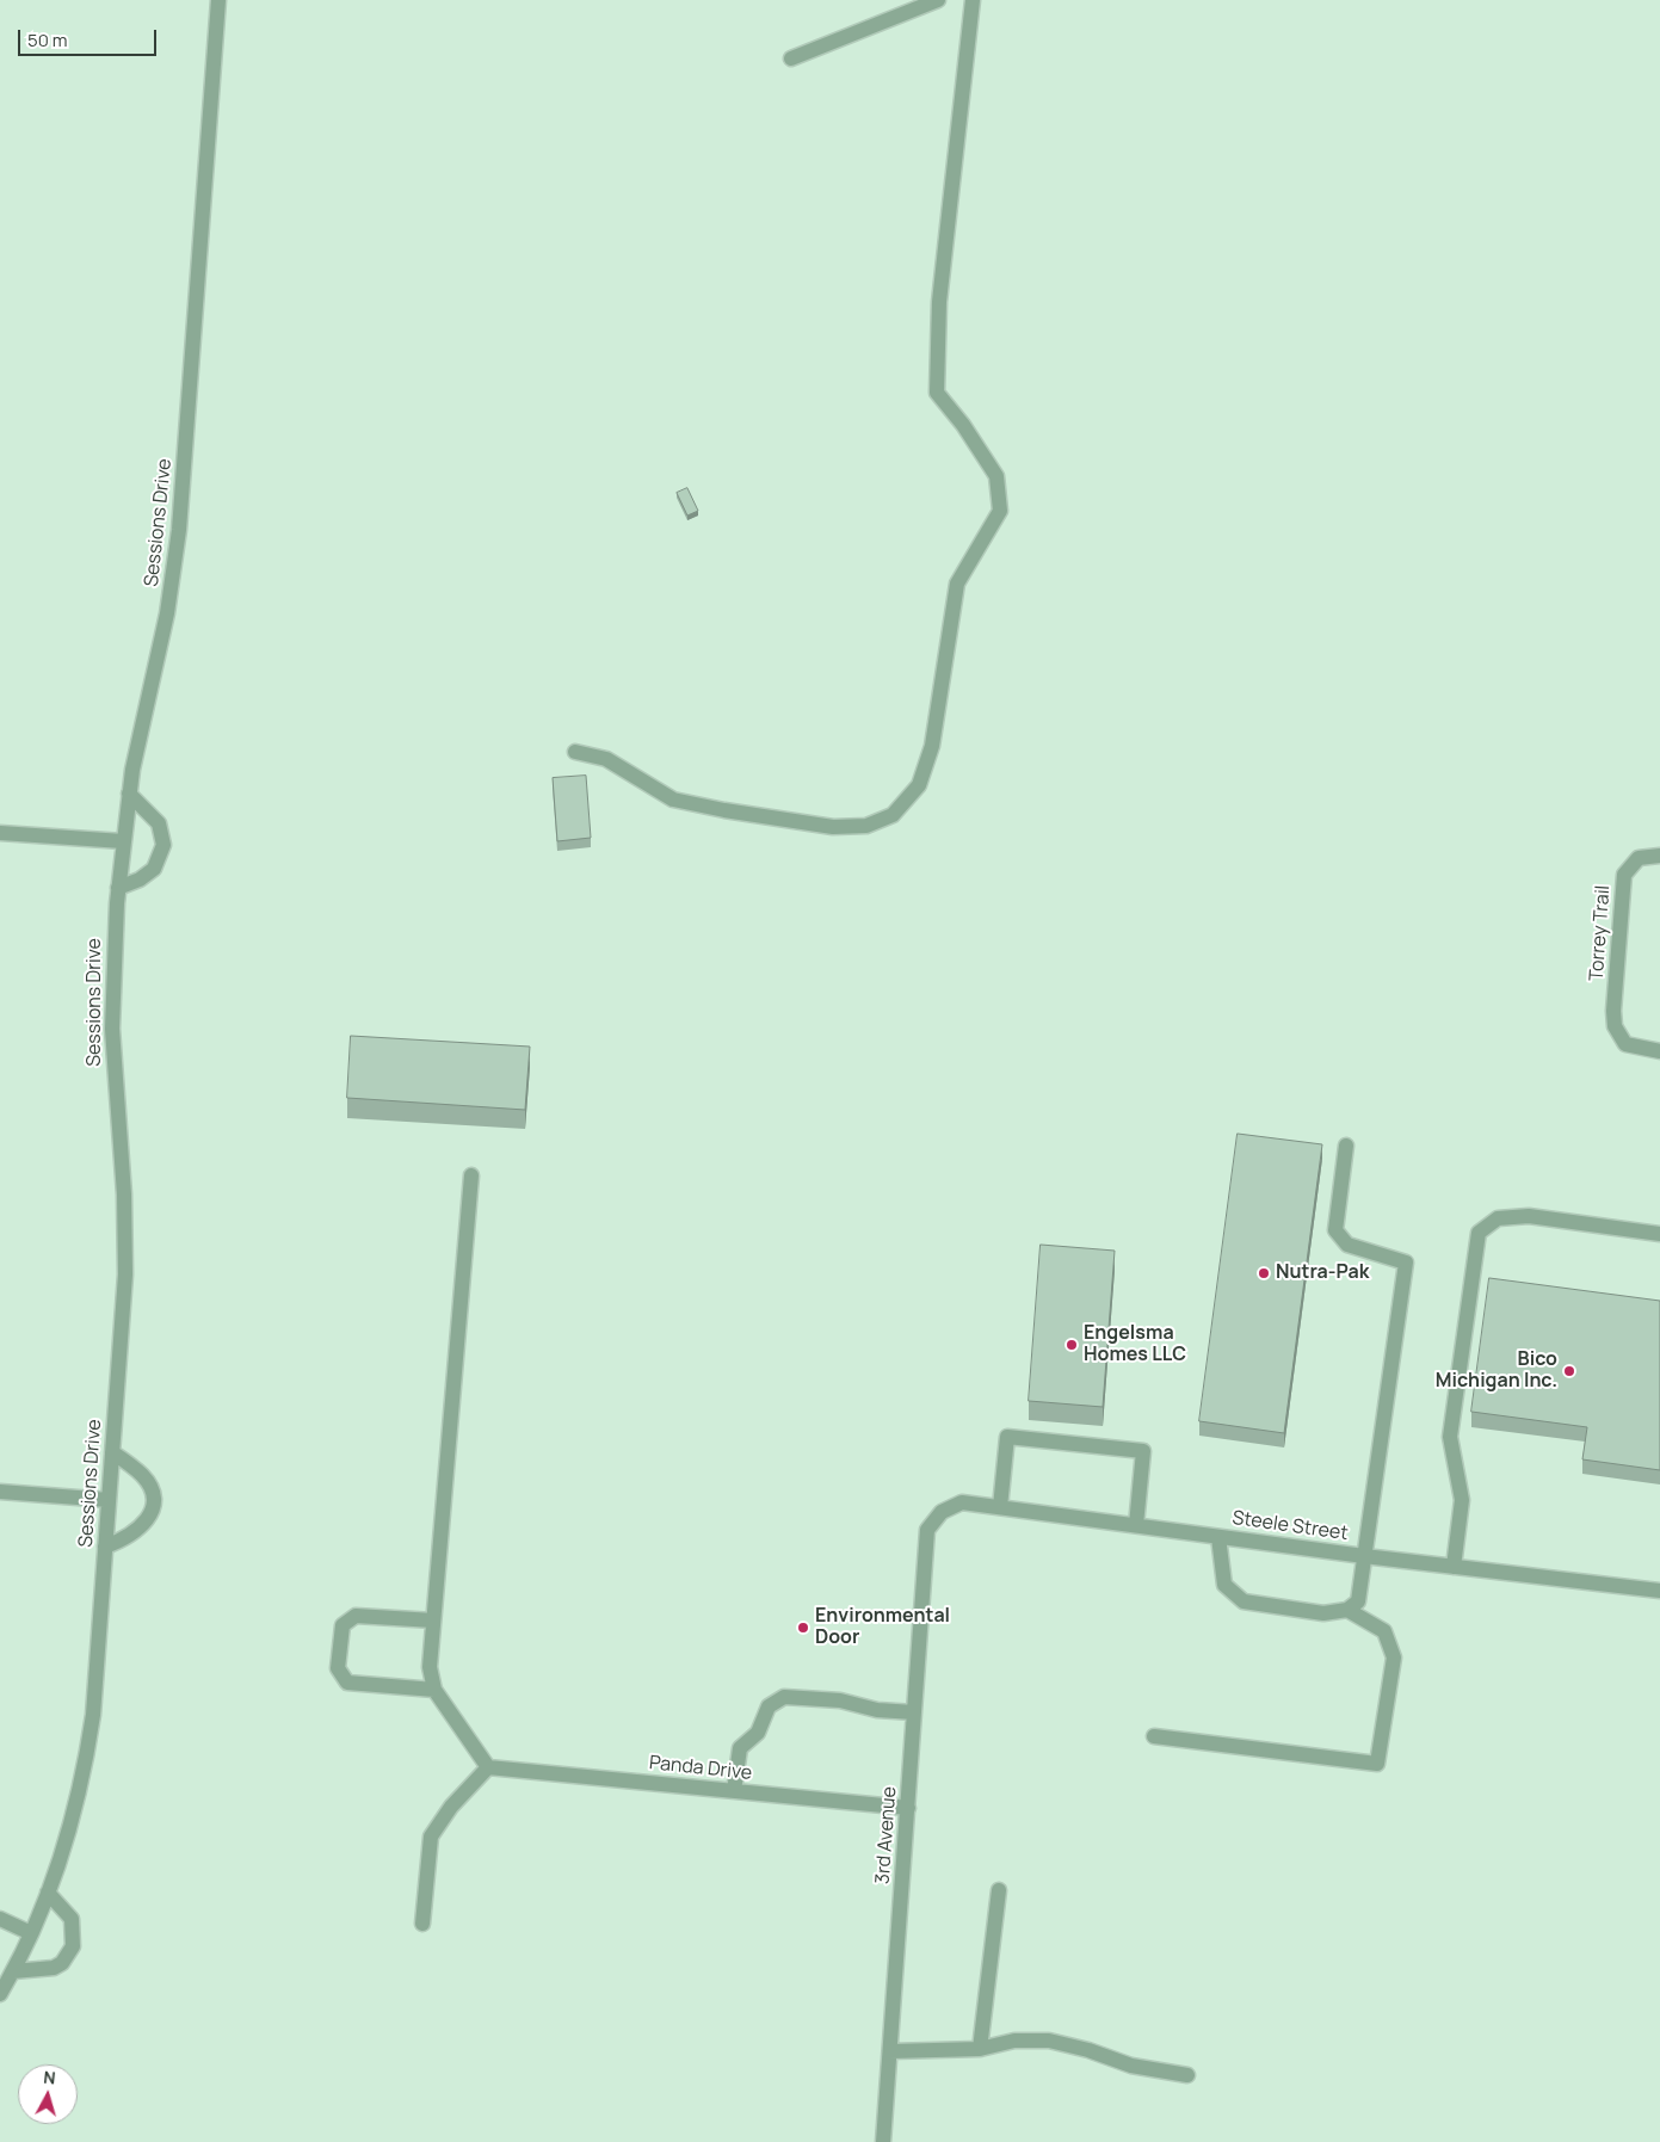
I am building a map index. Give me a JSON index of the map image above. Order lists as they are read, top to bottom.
{
  "streets": {
    "street": [
      "Sessions Drive",
      "Torrey Trail",
      "Steele Street",
      "Panda Drive",
      "3rd Avenue"
    ]
  },
  "crossings": [
    ["Steele Street", "3rd Avenue"],
    ["Panda Drive", "3rd Avenue"]
  ],
  "places": [
    "Nutra-Pak",
    "Engelsma Homes LLC",
    "Bico Michigan Inc.",
    "Environmental Door"
  ],
  "scale_bar": "50 m",
  "north": "top"
}
